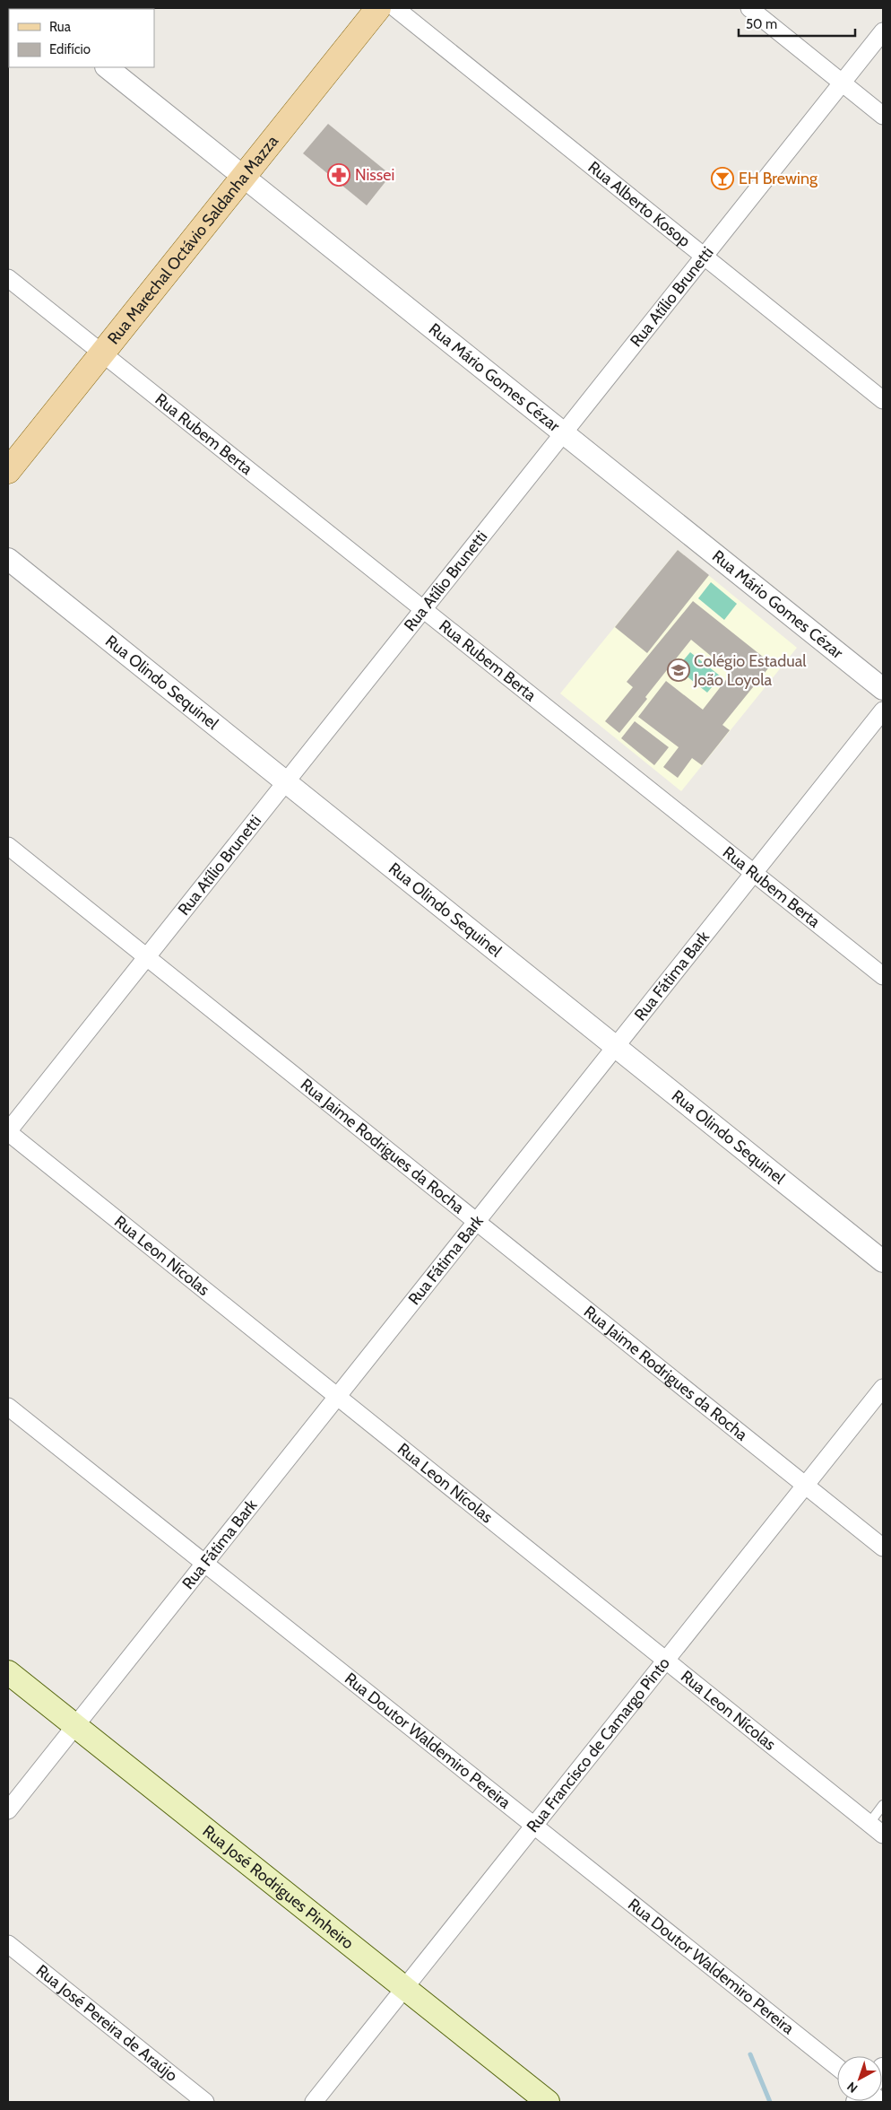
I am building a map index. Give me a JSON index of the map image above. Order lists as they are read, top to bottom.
{
  "streets": {
    "main road": ["Rua Marechal Octávio Saldanha Mazza", "Rua José Rodrigues Pinheiro"],
    "street": [
      "Rua Alberto Kosop",
      "Rua Atílio Brunetti",
      "Rua Mário Gomes Cézar",
      "Rua Rubem Berta",
      "Rua Olindo Sequinel",
      "Rua Fátima Bark",
      "Rua Jaime Rodrigues da Rocha",
      "Rua Leon Nícolas",
      "Rua Doutor Waldemiro Pereira",
      "Rua Francisco de Camargo Pinto",
      "Rua José Pereira de Araújo"
    ]
  },
  "crossings": [
    ["Rua Alberto Kosop", "Rua Atílio Brunetti"],
    ["Rua Marechal Octávio Saldanha Mazza", "Rua Mário Gomes Cézar"],
    ["Rua Marechal Octávio Saldanha Mazza", "Rua Rubem Berta"],
    ["Rua Atílio Brunetti", "Rua Mário Gomes Cézar"],
    ["Rua Atílio Brunetti", "Rua Rubem Berta"],
    ["Rua Atílio Brunetti", "Rua Olindo Sequinel"],
    ["Rua Atílio Brunetti", "Rua Jaime Rodrigues da Rocha"],
    ["Rua Atílio Brunetti", "Rua Leon Nícolas"],
    ["Rua Rubem Berta", "Rua Fátima Bark"],
    ["Rua Olindo Sequinel", "Rua Fátima Bark"],
    ["Rua Fátima Bark", "Rua Jaime Rodrigues da Rocha"],
    ["Rua Fátima Bark", "Rua Leon Nícolas"],
    ["Rua Fátima Bark", "Rua Doutor Waldemiro Pereira"],
    ["Rua Fátima Bark", "Rua José Rodrigues Pinheiro"],
    ["Rua Jaime Rodrigues da Rocha", "Rua Francisco de Camargo Pinto"],
    ["Rua Leon Nícolas", "Rua Francisco de Camargo Pinto"],
    ["Rua Doutor Waldemiro Pereira", "Rua Francisco de Camargo Pinto"],
    ["Rua Francisco de Camargo Pinto", "Rua José Rodrigues Pinheiro"]
  ],
  "places": {
    "pharmacy": ["Nissei"],
    "bar": ["EH Brewing"],
    "school or university": ["Colégio Estadual João Loyola"]
  },
  "legend": ["Rua", "Edifício"],
  "scale_bar": "50 m",
  "north": "bottom left"
}
